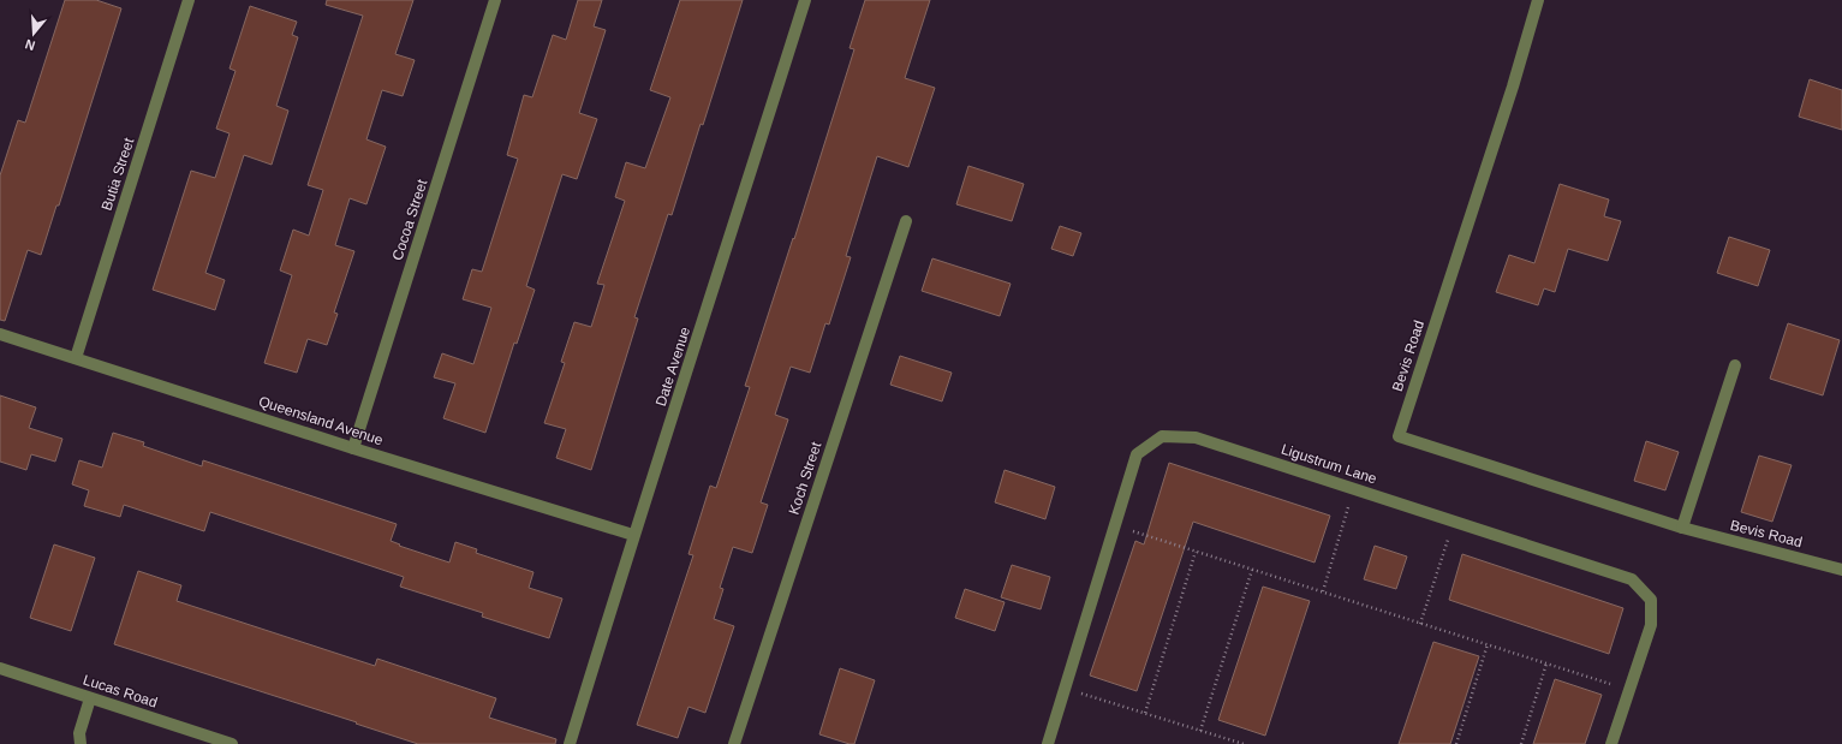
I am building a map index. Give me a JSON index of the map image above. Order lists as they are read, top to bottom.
{
  "streets": {
    "street": [
      "Butia Street",
      "Cocoa Street",
      "Bevis Road",
      "Date Avenue",
      "Queensland Avenue",
      "Ligustrum Lane",
      "Koch Street",
      "Lucas Road"
    ]
  },
  "crossings": [
    ["Butia Street", "Queensland Avenue"],
    ["Cocoa Street", "Queensland Avenue"],
    ["Date Avenue", "Queensland Avenue"]
  ],
  "north": "bottom"
}
